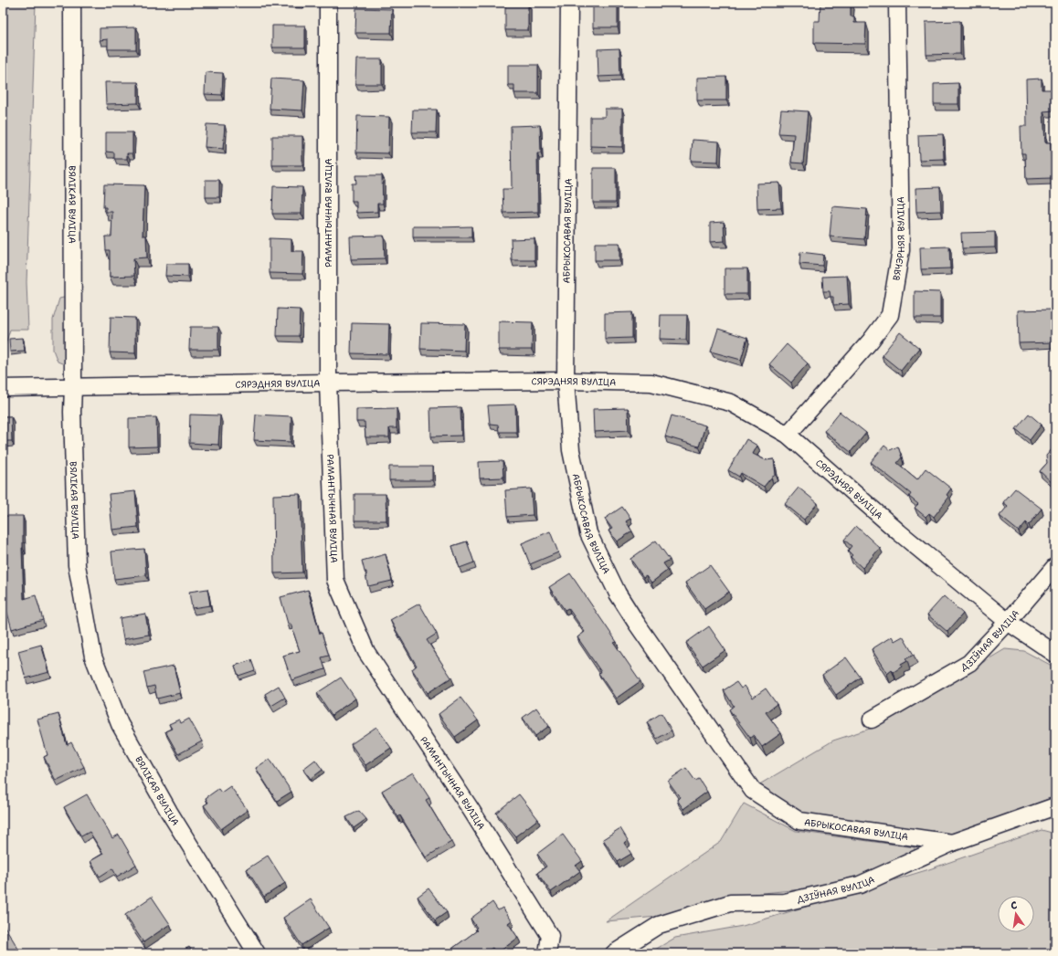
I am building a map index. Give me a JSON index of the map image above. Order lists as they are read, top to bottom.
{
  "streets": {
    "street": [
      "ВЯЛІКАЯ ВУЛІЦА",
      "РАМАНТЫЧНАЯ ВУЛІЦА",
      "АБРЫКОСАВАЯ ВУЛІЦА",
      "ВЯЧЭРНЯЯ ВУЛІЦА",
      "СЯРЭДНЯЯ ВУЛІЦА",
      "ДЗІЎНАЯ ВУЛІЦА"
    ]
  },
  "crossings": [
    ["ВЯЛІКАЯ ВУЛІЦА", "СЯРЭДНЯЯ ВУЛІЦА"],
    ["РАМАНТЫЧНАЯ ВУЛІЦА", "СЯРЭДНЯЯ ВУЛІЦА"],
    ["АБРЫКОСАВАЯ ВУЛІЦА", "СЯРЭДНЯЯ ВУЛІЦА"],
    ["АБРЫКОСАВАЯ ВУЛІЦА", "ДЗІЎНАЯ ВУЛІЦА"],
    ["ВЯЧЭРНЯЯ ВУЛІЦА", "СЯРЭДНЯЯ ВУЛІЦА"],
    ["СЯРЭДНЯЯ ВУЛІЦА", "ДЗІЎНАЯ ВУЛІЦА"]
  ],
  "north": "top"
}
